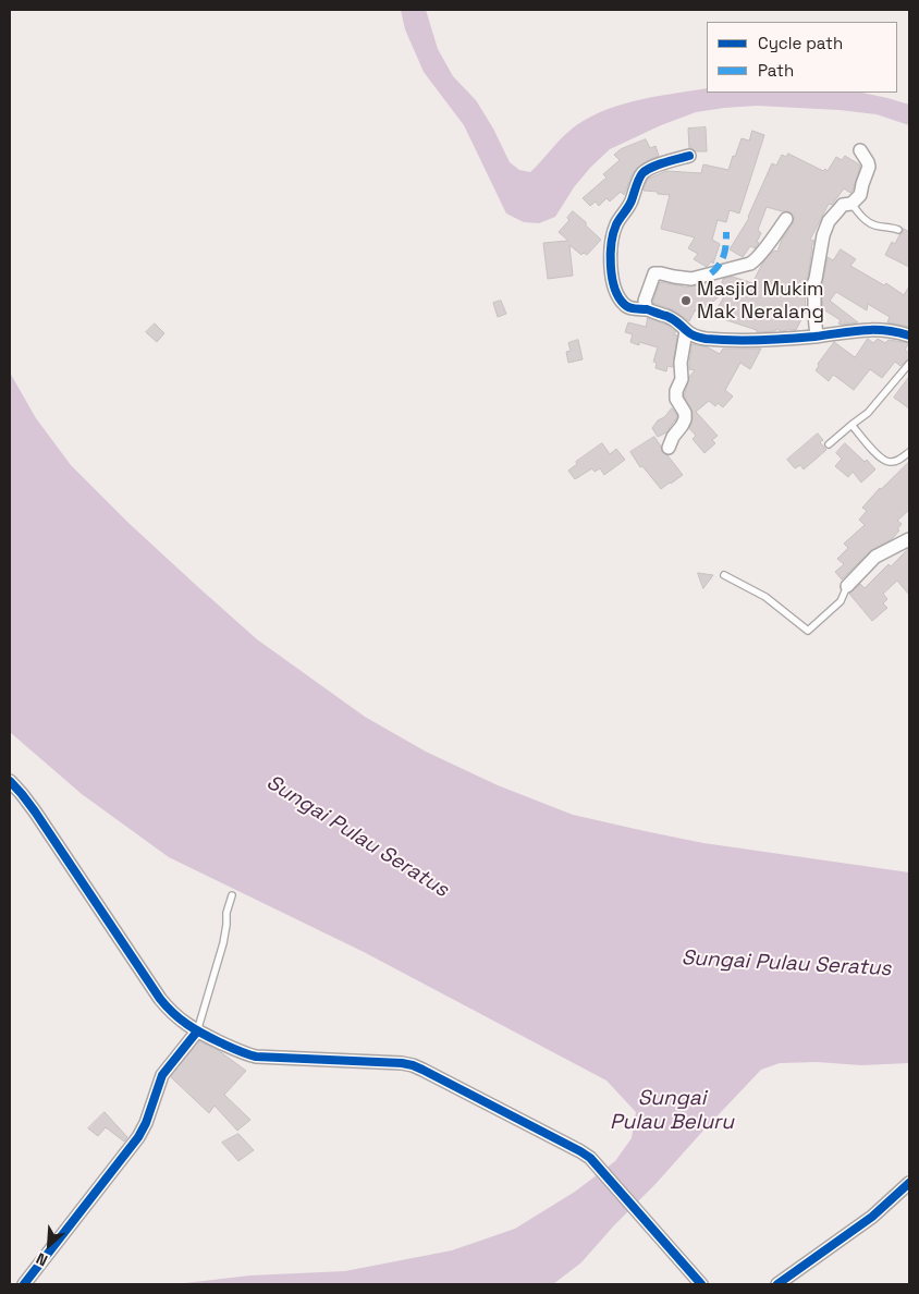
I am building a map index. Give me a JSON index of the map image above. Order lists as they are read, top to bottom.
{
  "water": ["Sungai Pulau Seratus", "Sungai Pulau Beluru"],
  "places": ["Masjid Mukim Mak Neralang"],
  "legend": ["Cycle path", "Path"],
  "north": "bottom left"
}
